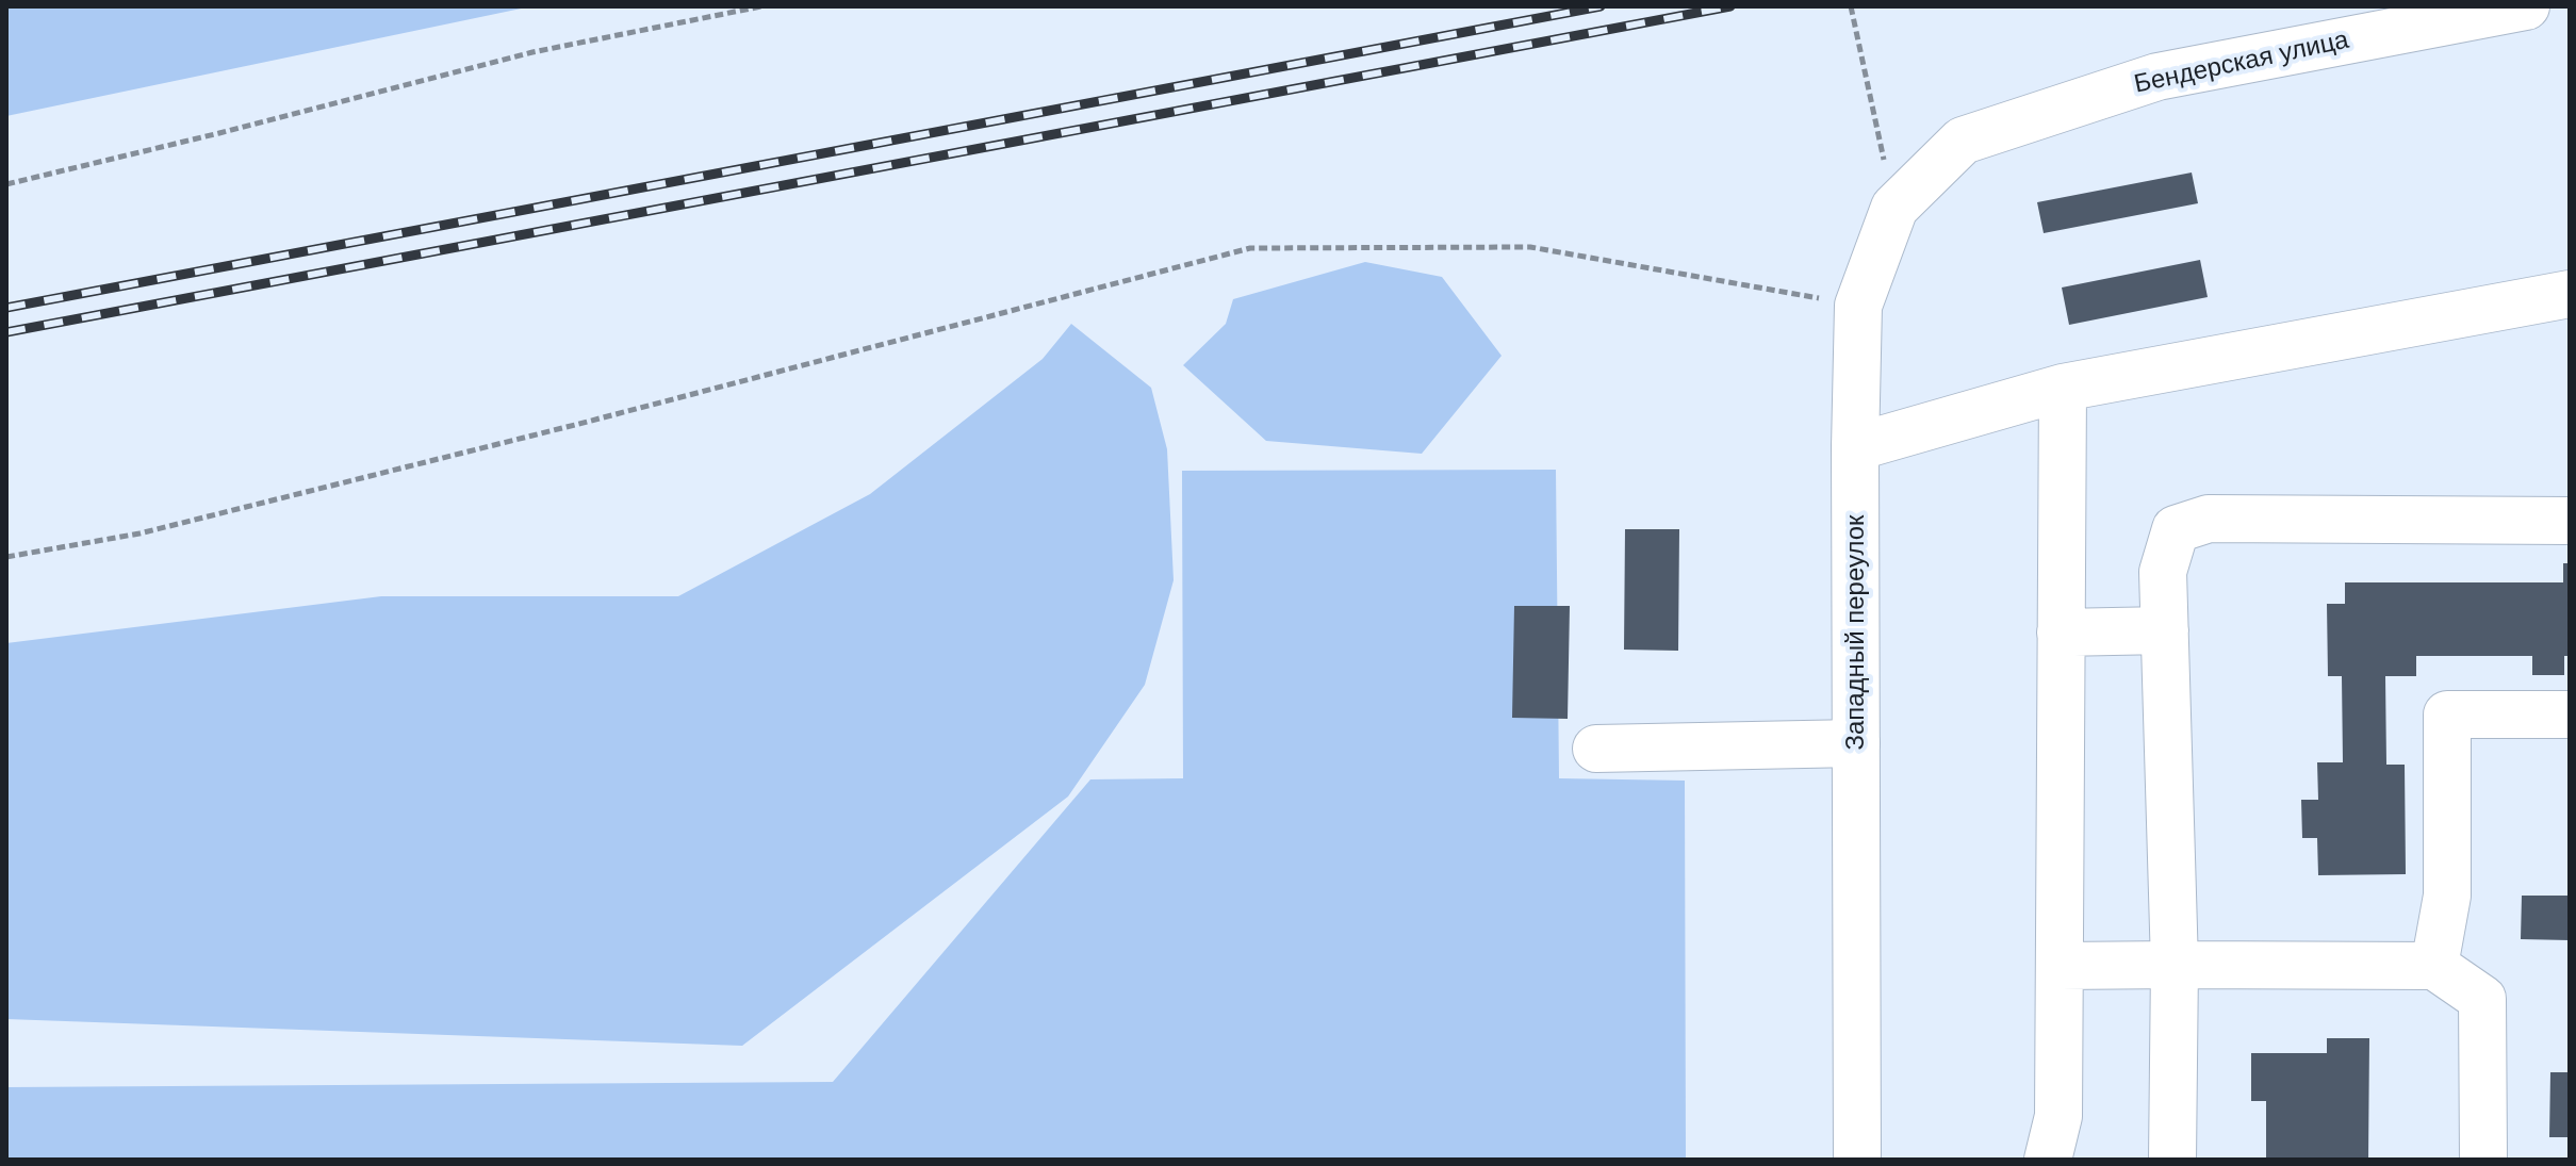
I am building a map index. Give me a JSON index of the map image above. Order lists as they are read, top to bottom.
{
  "streets": {
    "street": ["Бендерская улица", "Западный переулок"]
  },
  "crossings": [
    ["Бендерская улица", "Западный переулок"]
  ]
}
